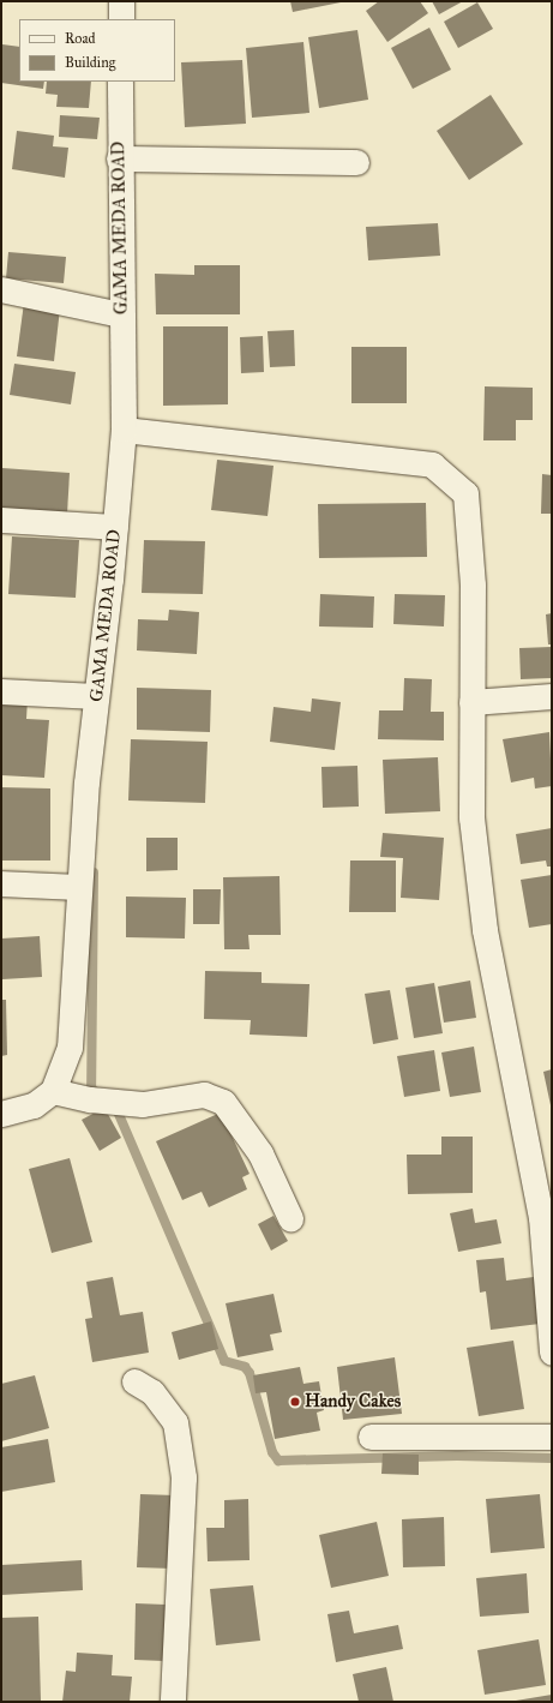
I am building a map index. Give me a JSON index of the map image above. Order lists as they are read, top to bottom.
{
  "streets": {
    "street": ["GAMA MEDA ROAD"]
  },
  "places": ["Handy Cakes"],
  "legend": ["Road", "Building"]
}
